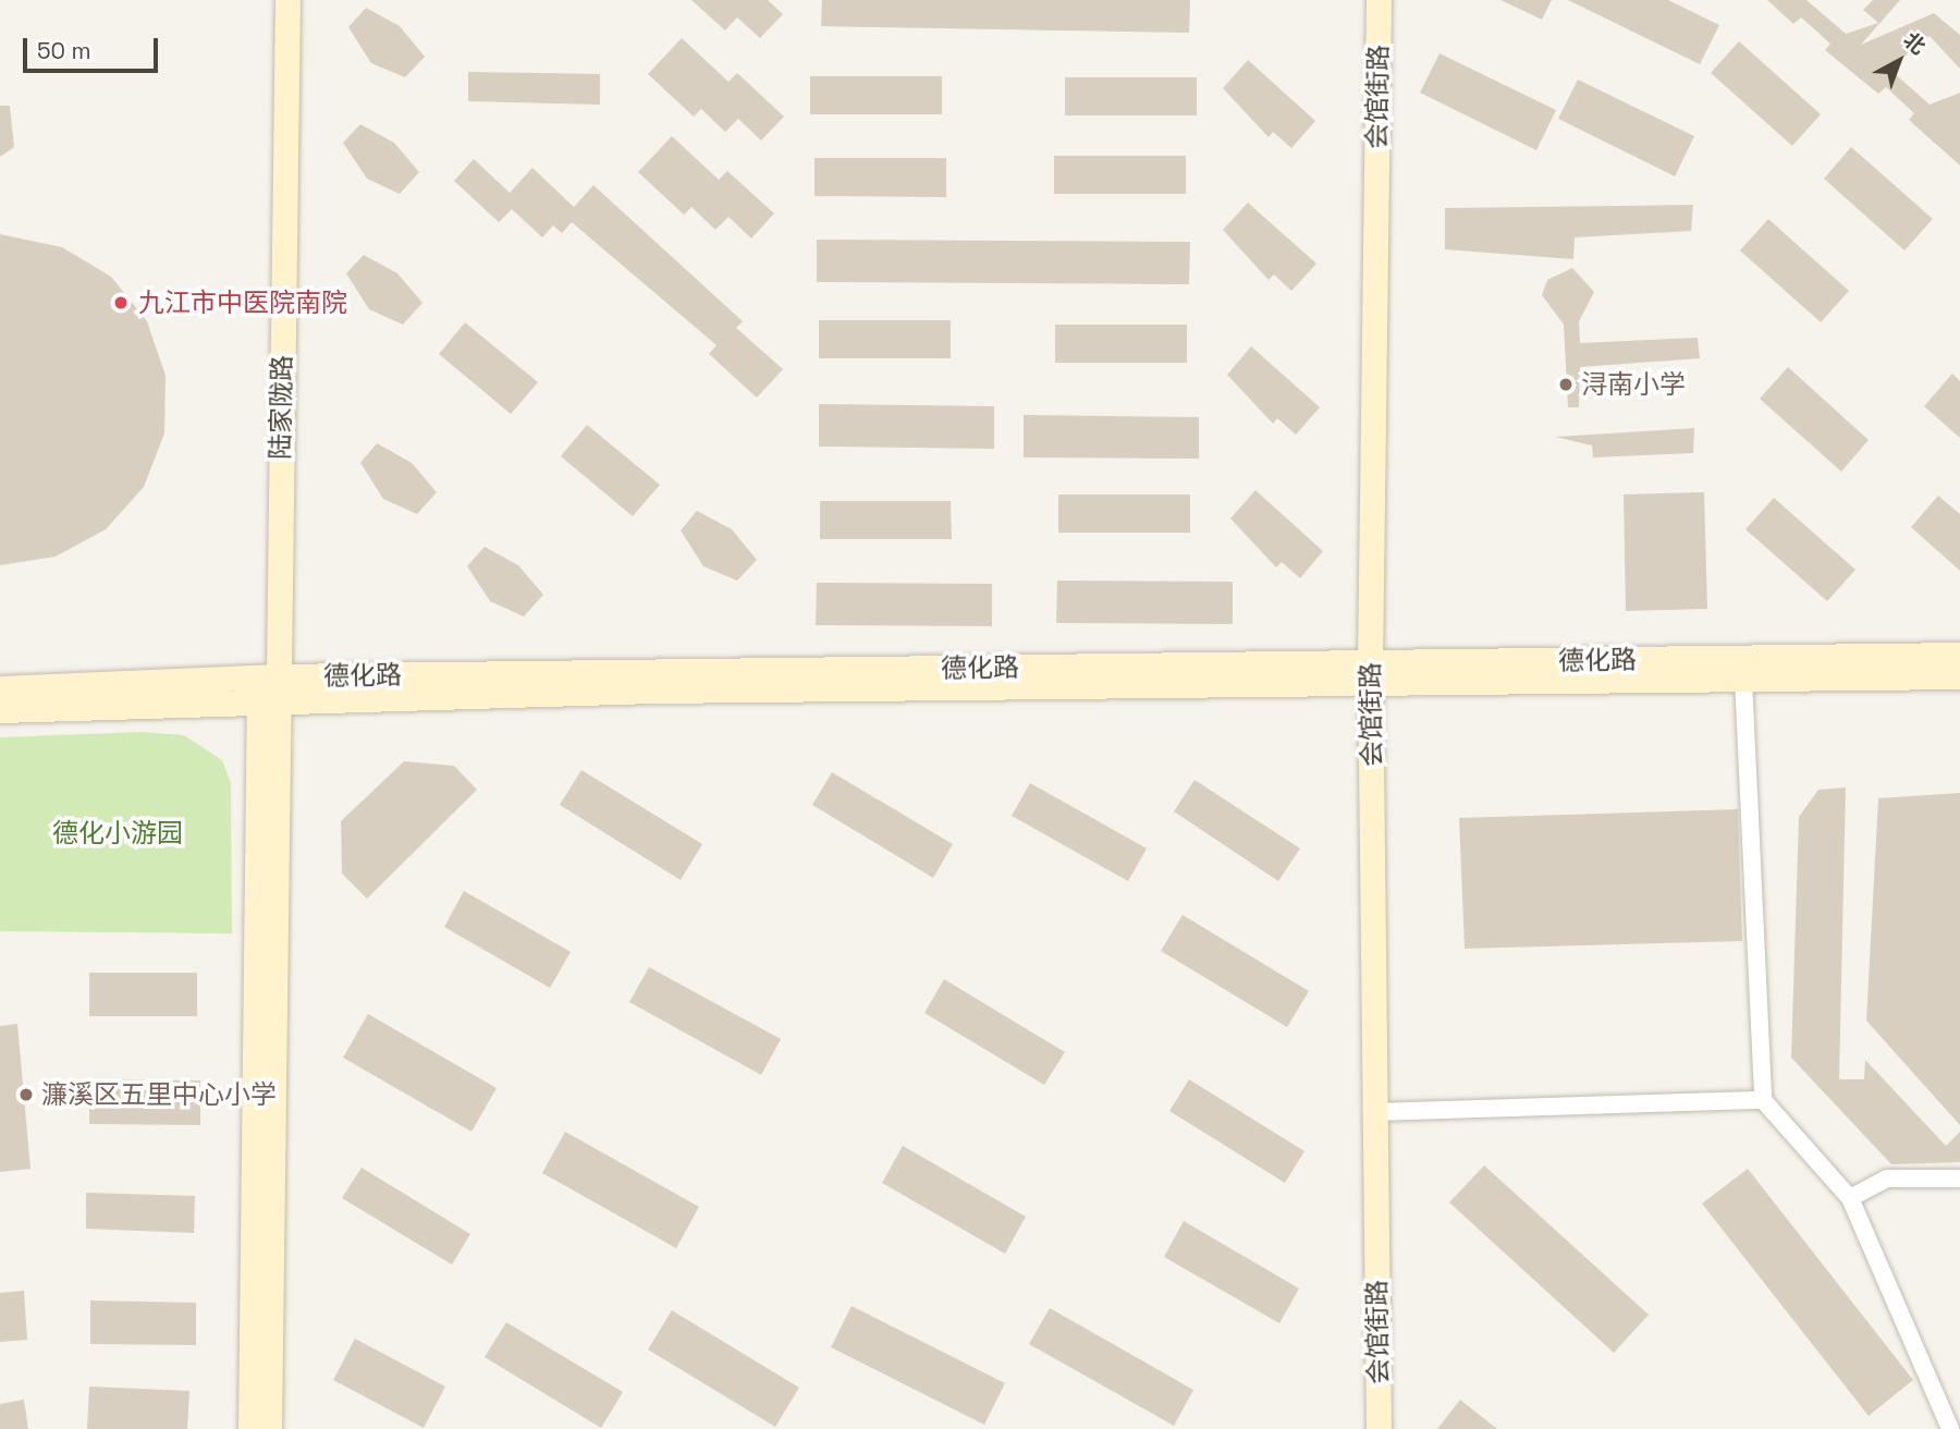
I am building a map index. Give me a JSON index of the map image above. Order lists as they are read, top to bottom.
{
  "streets": {
    "street": ["会馆街路", "陆家陇路", "德化路"]
  },
  "crossings": [
    ["会馆街路", "德化路"],
    ["陆家陇路", "德化路"]
  ],
  "parks": ["德化小游园"],
  "places": ["九江市中医院南院", "浔南小学", "濂溪区五里中心小学"],
  "scale_bar": "50 m",
  "north": "top right"
}
